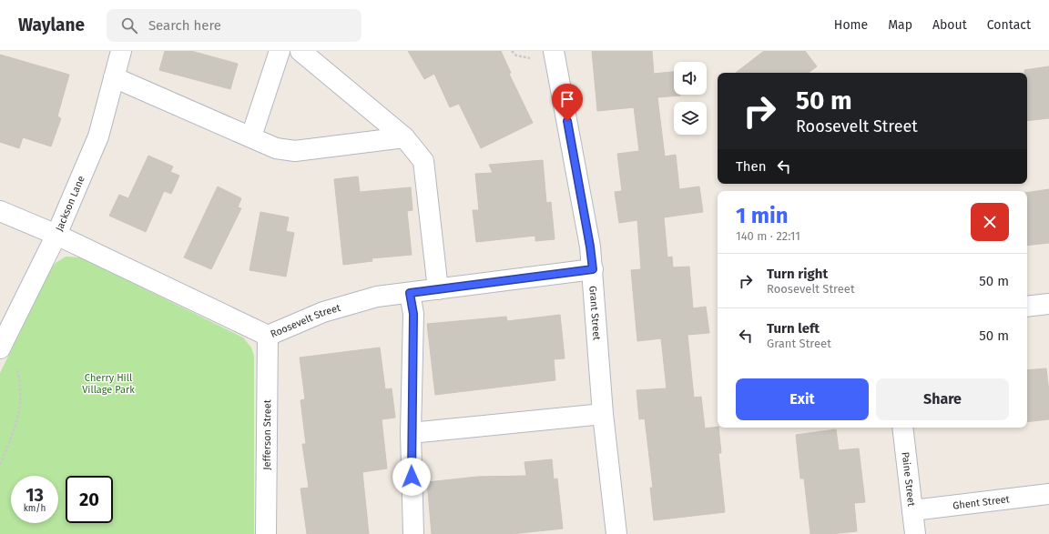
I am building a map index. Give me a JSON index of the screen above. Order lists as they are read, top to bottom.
{
  "streets": {
    "street": [
      "Jackson Lane",
      "Grant Street",
      "Roosevelt Street",
      "Jefferson Street",
      "Paine Street",
      "Ghent Street"
    ]
  },
  "crossings": [
    ["Jackson Lane", "Roosevelt Street"],
    ["Grant Street", "Roosevelt Street"],
    ["Roosevelt Street", "Jefferson Street"],
    ["Paine Street", "Ghent Street"]
  ],
  "parks": ["Cherry Hill Village Park"],
  "page": {
    "header": "Waylane",
    "search": "Search here",
    "nav": [
      "Home",
      "Map",
      "About",
      "Contact"
    ],
    "turn": ["50 m", "Roosevelt Street"],
    "then": "Then",
    "heading": ["1 min", "140 m · 22:11"],
    "list": [
      {
        "name": "Turn right",
        "note": "Roosevelt Street",
        "value": "50 m"
      },
      {
        "name": "Turn left",
        "note": "Grant Street",
        "value": "50 m"
      }
    ],
    "buttons": ["Exit", "Share"],
    "speed": "13 km/h",
    "limit": "20"
  }
}
